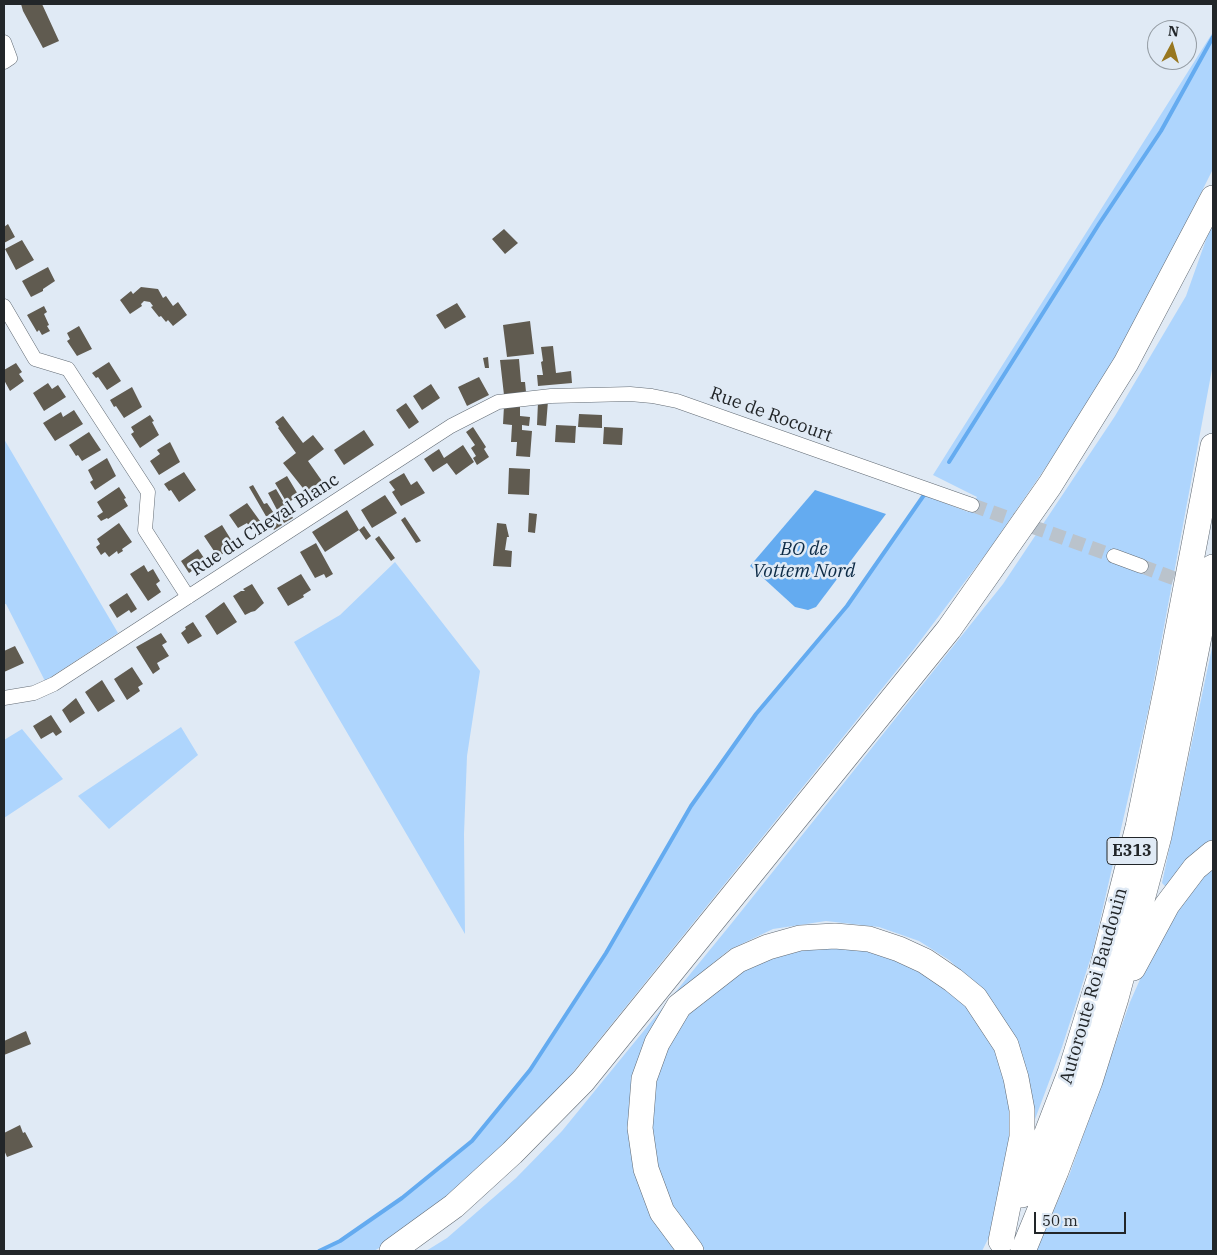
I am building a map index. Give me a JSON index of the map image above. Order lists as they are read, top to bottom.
{
  "streets": {
    "highway": ["E313", "Autoroute Roi Baudouin"],
    "street": ["Rue de Rocourt", "Rue du Cheval Blanc"]
  },
  "crossings": [
    ["Rue de Rocourt", "Rue du Cheval Blanc"],
    ["E313", "Autoroute Roi Baudouin"]
  ],
  "water": ["BO de Vottem Nord"],
  "scale_bar": "50 m",
  "north": "top"
}
